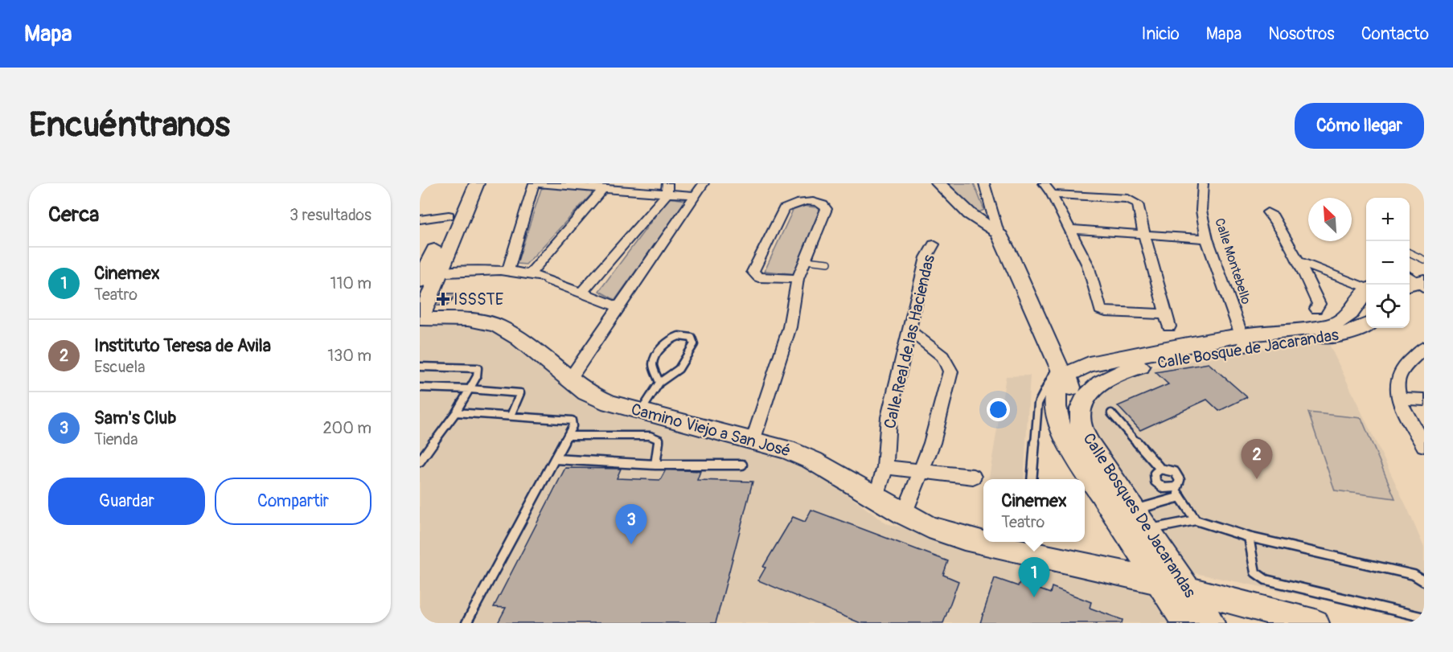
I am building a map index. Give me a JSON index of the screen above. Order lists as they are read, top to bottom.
{
  "streets": {
    "street": [
      "Calle Montebello",
      "Calle Real de las Haciendas",
      "Calle Bosque de Jacarandas",
      "Camino Viejo a San José",
      "Calle Bosques De Jacarandas"
    ]
  },
  "crossings": [
    ["Calle Montebello", "Calle Bosque de Jacarandas"],
    ["Calle Real de las Haciendas", "Camino Viejo a San José"],
    ["Calle Bosque de Jacarandas", "Calle Bosques De Jacarandas"],
    ["Camino Viejo a San José", "Calle Bosques De Jacarandas"]
  ],
  "places": {
    "health": ["ISSSTE"]
  },
  "north": "top left",
  "page": {
    "header": "Mapa",
    "nav": [
      "Inicio",
      "Mapa",
      "Nosotros",
      "Contacto"
    ],
    "buttons": [
      "Cómo llegar",
      ["Guardar", "Compartir"]
    ],
    "title": "Encuéntranos",
    "heading": ["Cerca", "3 resultados"],
    "map_buttons": ["+", "−"],
    "list": [
      {
        "mark": "1",
        "name": "Cinemex",
        "note": "Teatro",
        "value": "110 m"
      },
      {
        "mark": "2",
        "name": "Instituto Teresa de Avila",
        "note": "Escuela",
        "value": "130 m"
      },
      {
        "mark": "3",
        "name": "Sam's Club",
        "note": "Tienda",
        "value": "200 m"
      }
    ],
    "pins": ["2", "3", "1"],
    "popup": ["Cinemex", "Teatro"]
  }
}
